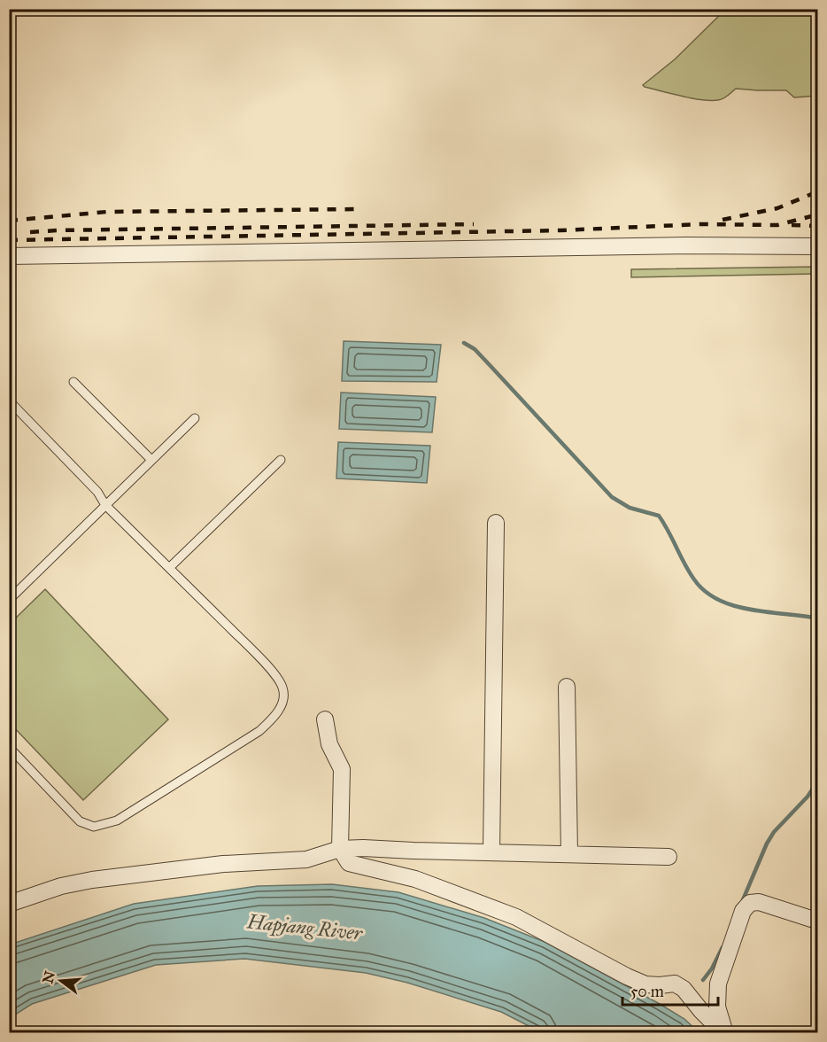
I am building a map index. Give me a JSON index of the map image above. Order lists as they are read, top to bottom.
{
  "water": ["Hapjang River"],
  "scale_bar": "50 m",
  "north": "left"
}
